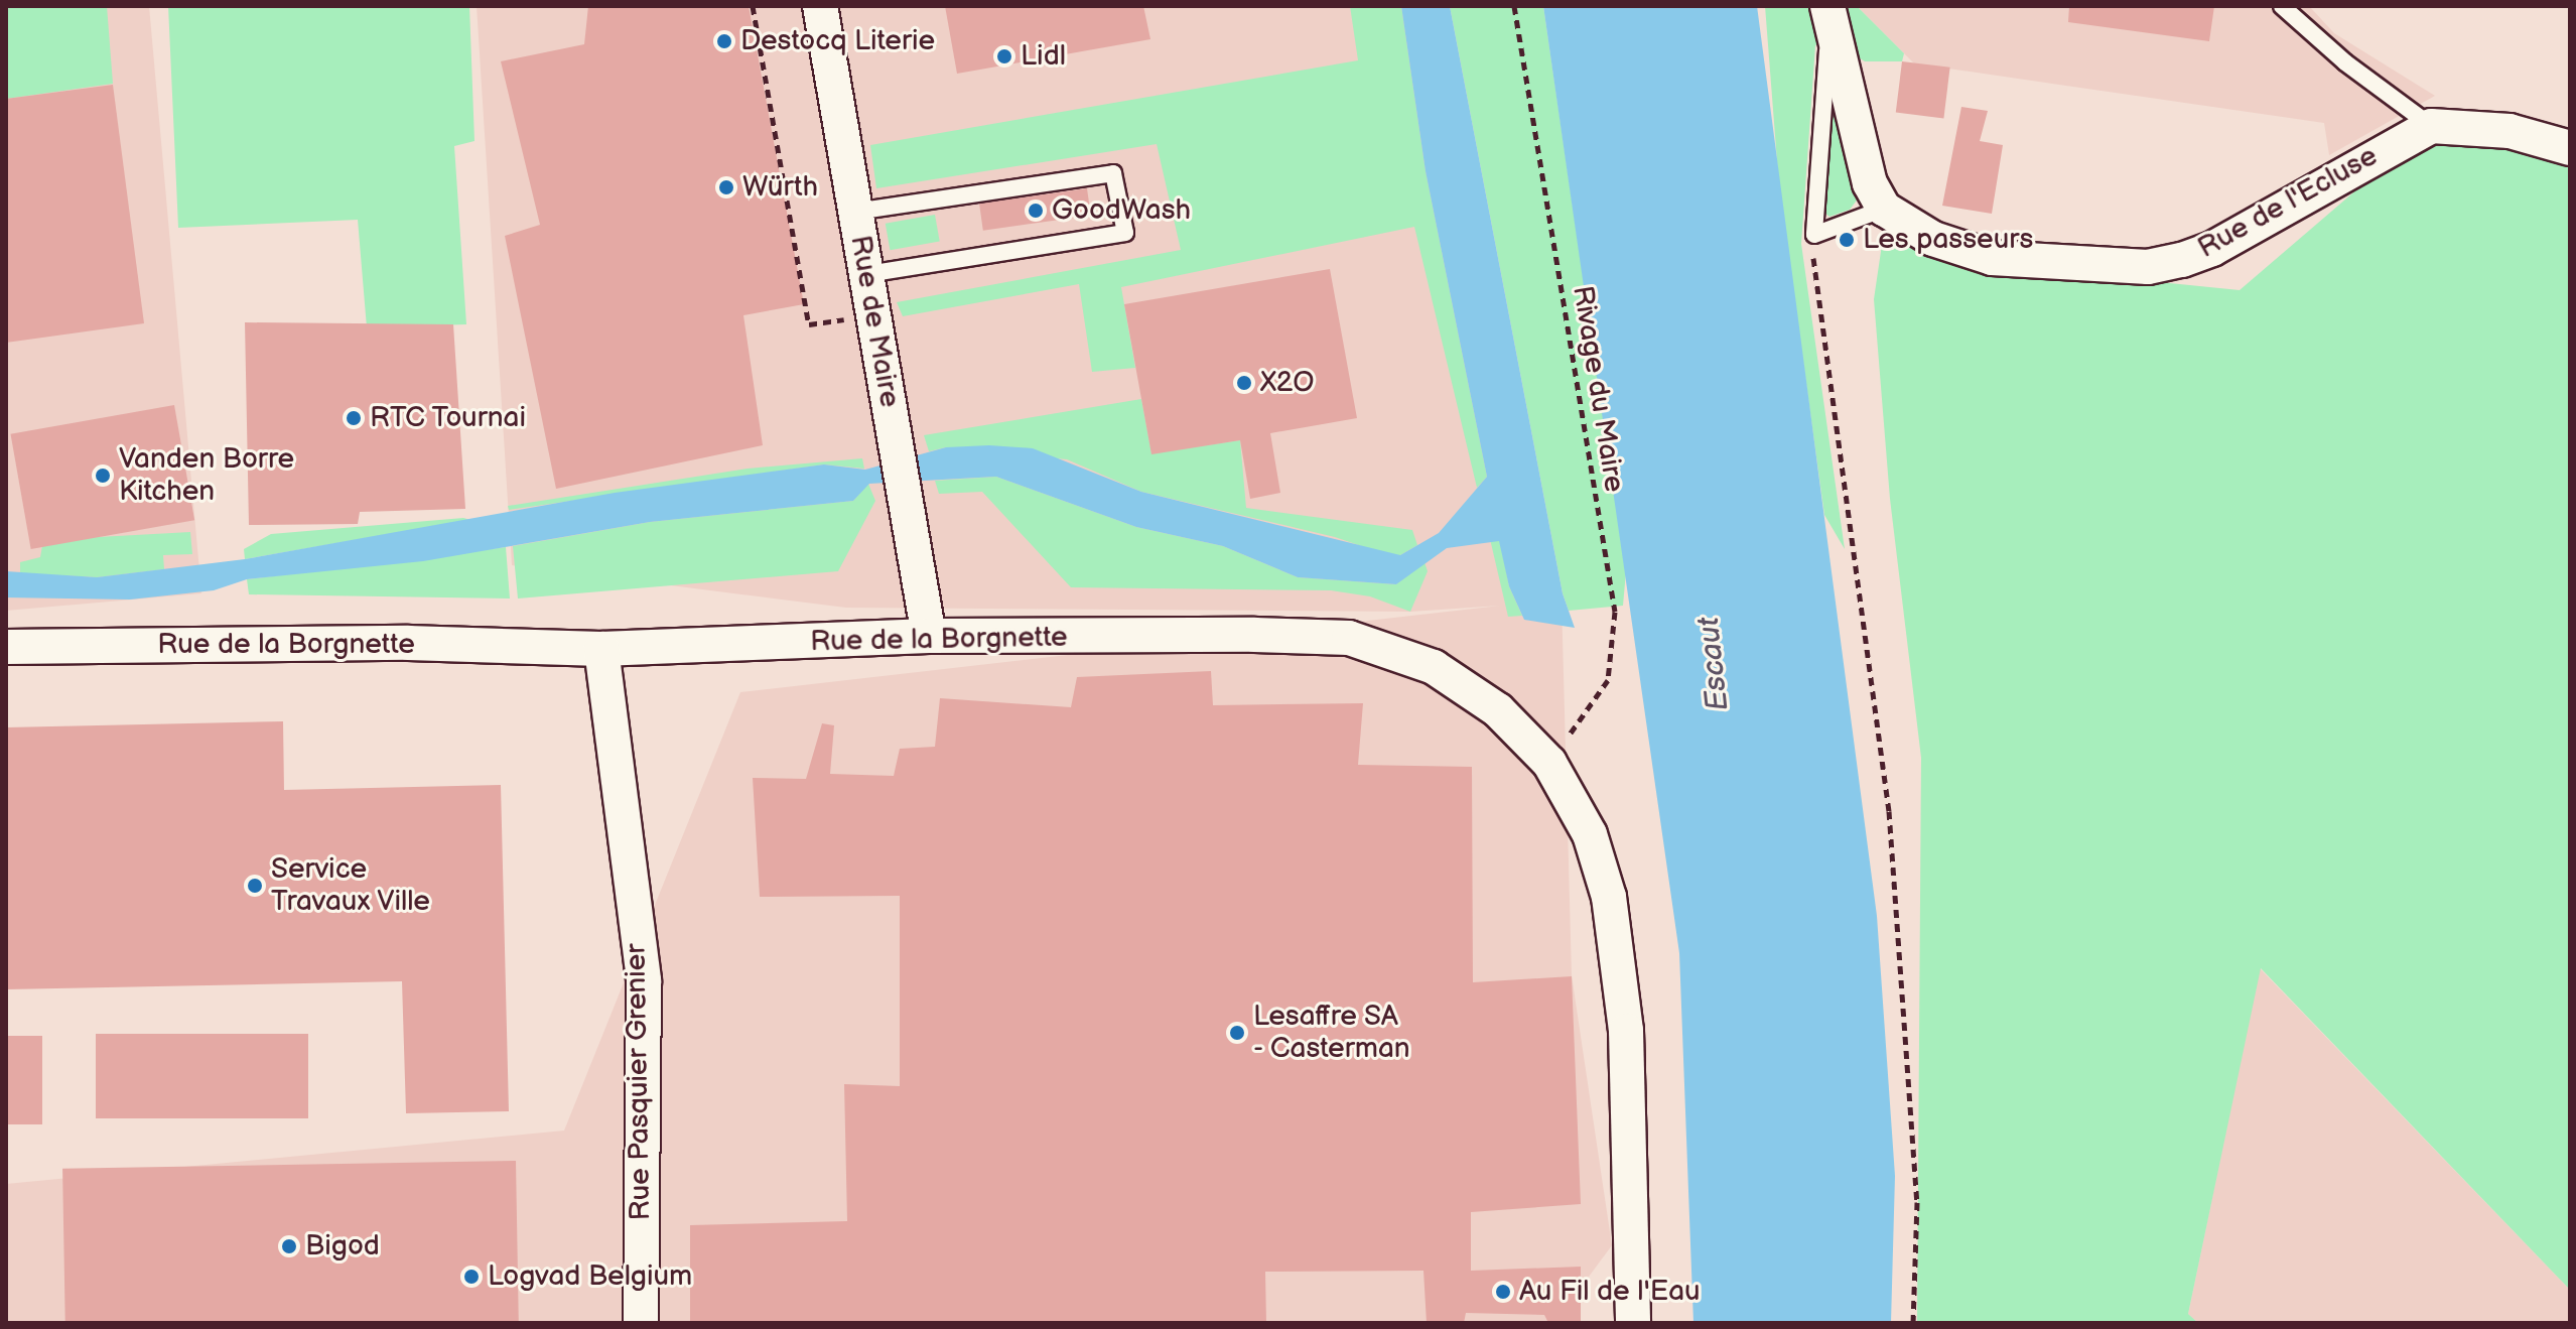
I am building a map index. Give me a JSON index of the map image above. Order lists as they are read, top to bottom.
{
  "streets": {
    "street": [
      "Rue de l'Ecluse",
      "Rue de Maire",
      "Rue de la Borgnette",
      "Rue Pasquier Grenier"
    ],
    "path": ["Rivage du Maire"]
  },
  "crossings": [
    ["Rue de Maire", "Rue de la Borgnette"],
    ["Rivage du Maire", "Rue de la Borgnette"],
    ["Rue de la Borgnette", "Rue Pasquier Grenier"]
  ],
  "water": ["Escaut"],
  "places": [
    "Destocq Literie",
    "Lidl",
    "Würth",
    "GoodWash",
    "Les passeurs",
    "X2O",
    "RTC Tournai",
    "Vanden Borre Kitchen",
    "Service Travaux Ville",
    "Lesaffre SA - Casterman",
    "Bigod",
    "Logvad Belgium",
    "Au Fil de l'Eau"
  ]
}
